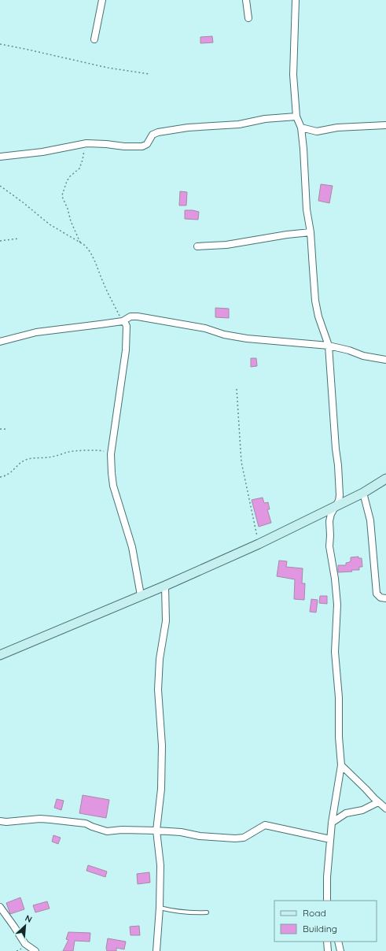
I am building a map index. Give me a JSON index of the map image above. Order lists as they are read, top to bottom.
{
  "legend": ["Road", "Building"],
  "north": "top right"
}
